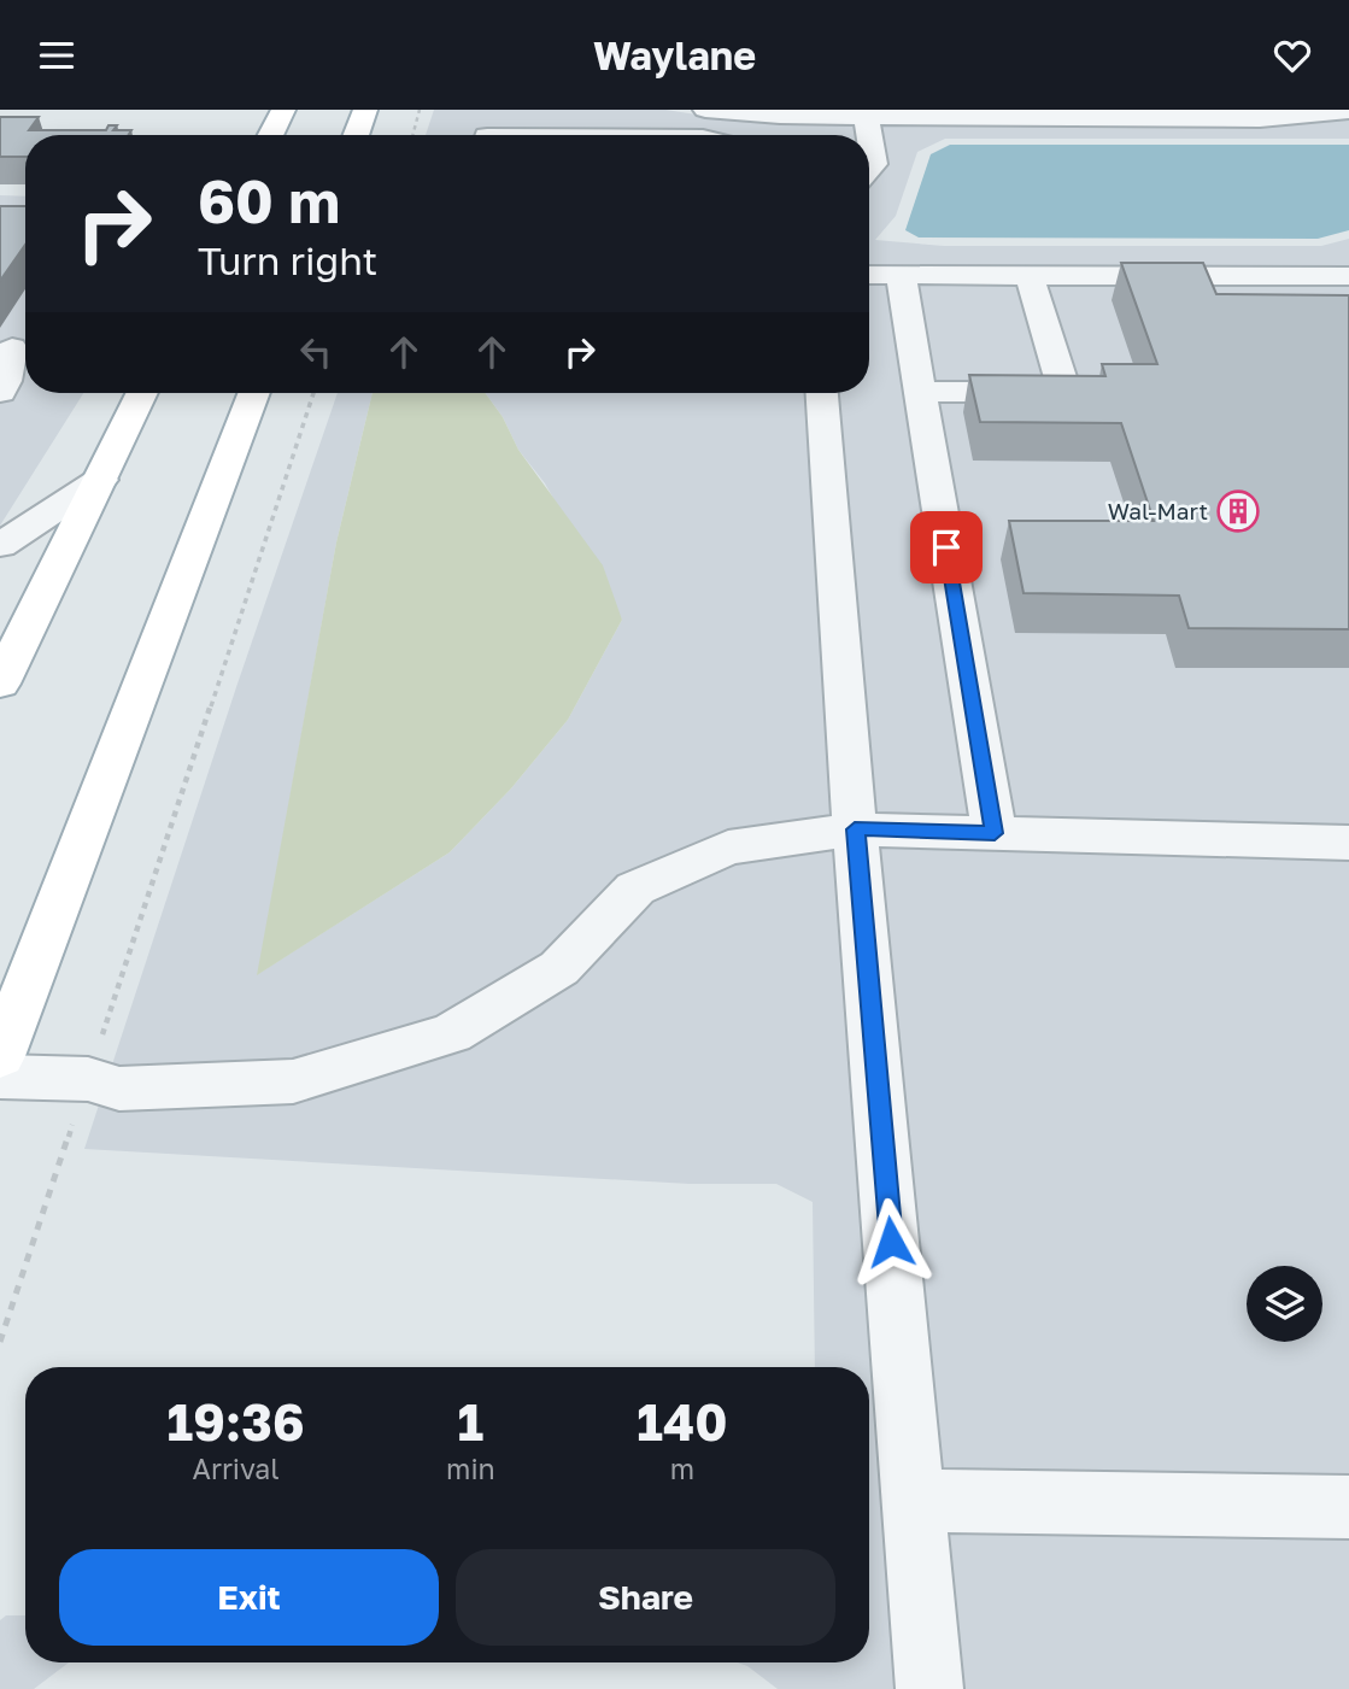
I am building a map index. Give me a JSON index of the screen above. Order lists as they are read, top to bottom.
{
  "places": {
    "building": ["Wal-Mart"]
  },
  "page": {
    "header": "Waylane",
    "turn": ["60 m", "Turn right"],
    "eta": [
      "19:36",
      "Arrival",
      "1",
      "min",
      "140",
      "m"
    ],
    "buttons": ["Exit", "Share"]
  }
}
